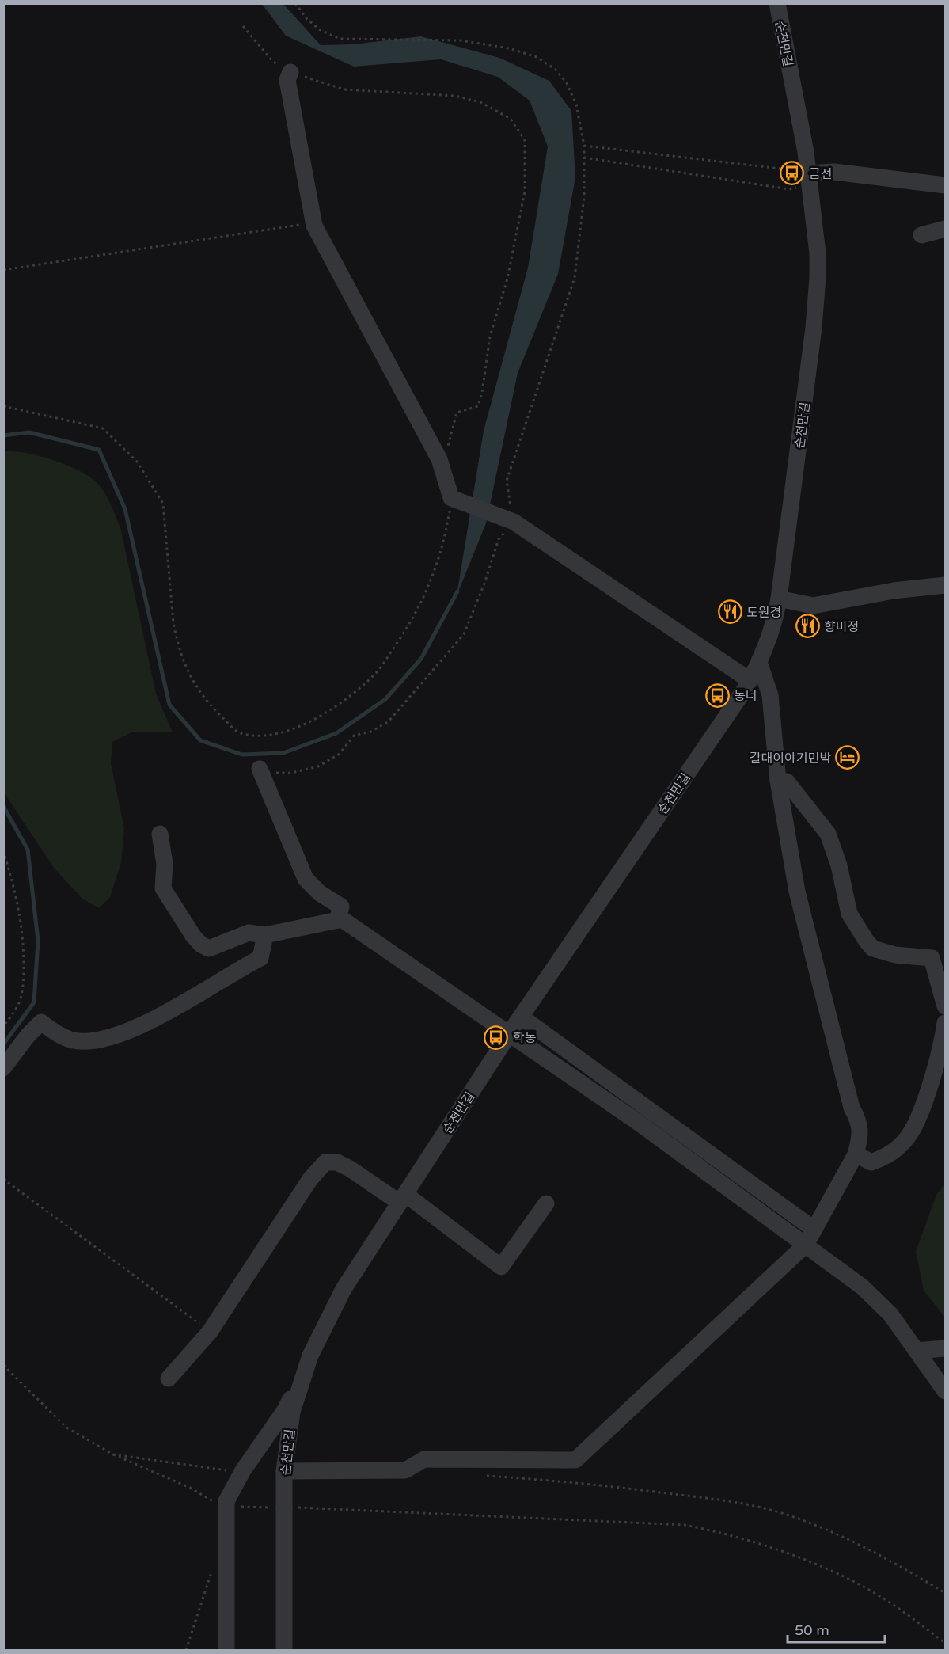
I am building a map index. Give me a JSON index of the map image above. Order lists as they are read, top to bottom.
{
  "streets": {
    "street": ["순천만길"]
  },
  "places": {
    "bus stop": ["금전", "동너", "학동"],
    "restaurant": ["도원경", "향미정"],
    "hotel": ["갈대이야기민박"]
  },
  "scale_bar": "50 m"
}
